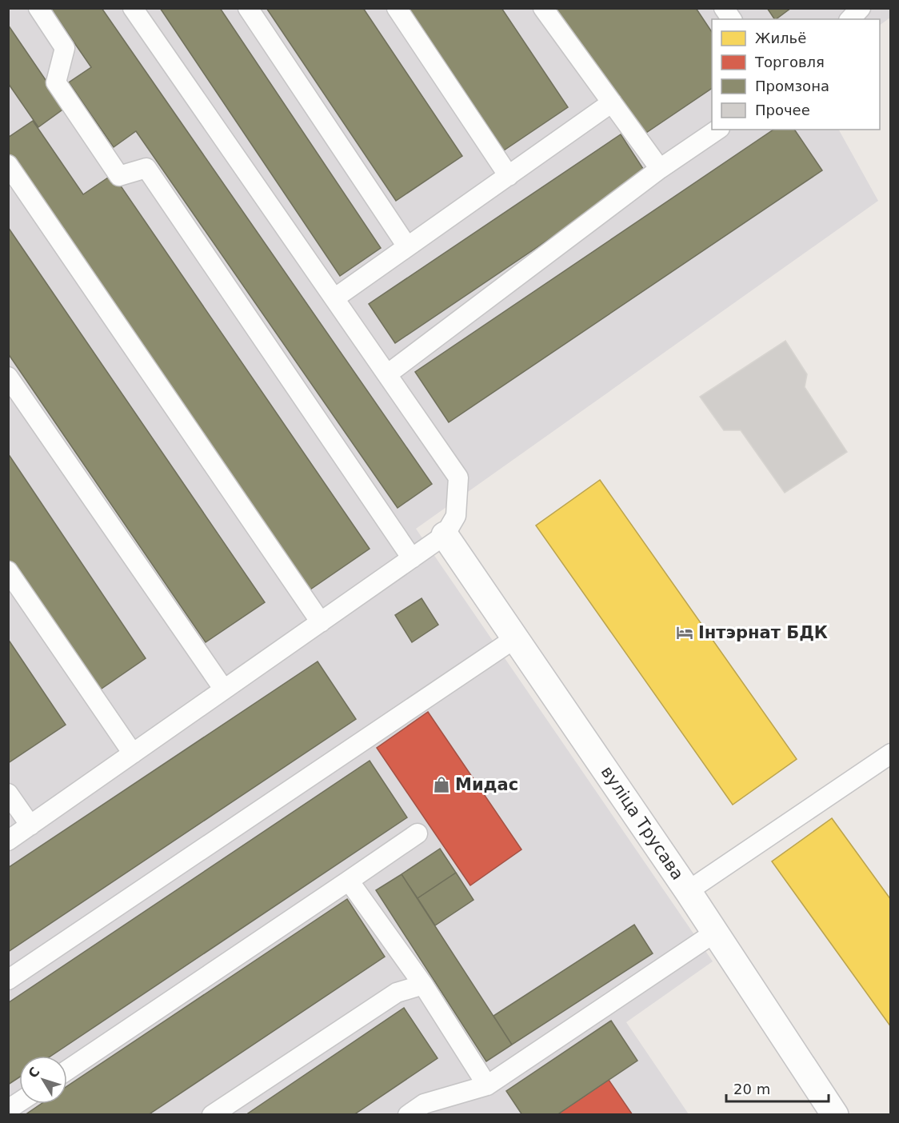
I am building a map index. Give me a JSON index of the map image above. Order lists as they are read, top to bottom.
{
  "streets": {
    "street": ["вуліца Трусава"]
  },
  "places": {
    "hotel": ["Інтэрнат БДК"],
    "shop": ["Мидас"]
  },
  "legend": [
    "Жильё",
    "Торговля",
    "Промзона",
    "Прочее"
  ],
  "scale_bar": "20 m",
  "north": "top left"
}
